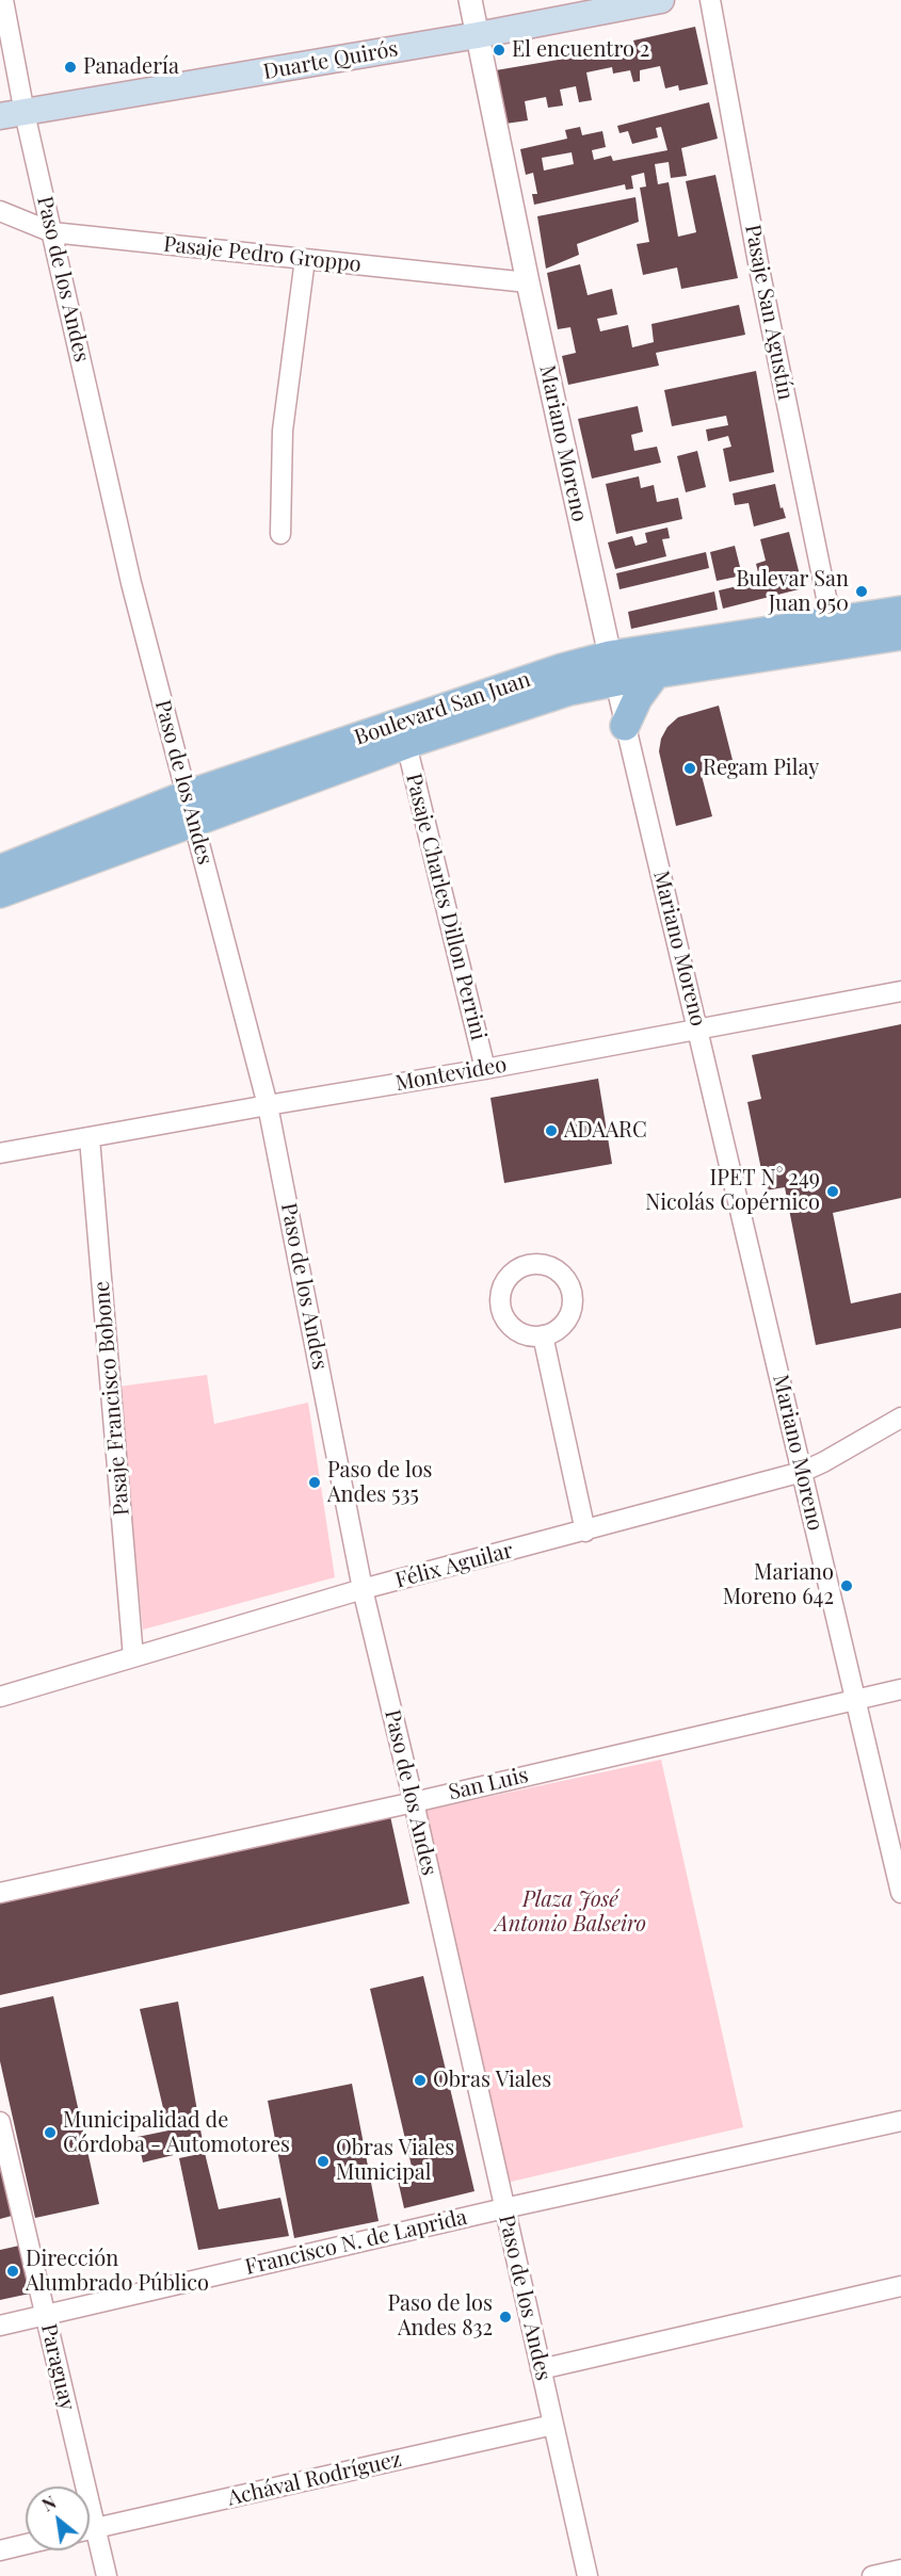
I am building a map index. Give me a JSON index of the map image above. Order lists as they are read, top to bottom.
{
  "streets": {
    "main road": ["Duarte Quirós", "Boulevard San Juan"],
    "street": [
      "Pasaje Pedro Groppo",
      "Paso de los Andes",
      "Pasaje San Agustín",
      "Mariano Moreno",
      "Pasaje Charles Dillon Perrini",
      "Montevideo",
      "Pasaje Francisco Bobone",
      "Félix Aguilar",
      "San Luis",
      "Francisco N. de Laprida",
      "Paraguay",
      "Achával Rodríguez"
    ]
  },
  "crossings": [
    ["Duarte Quirós", "Paso de los Andes"],
    ["Duarte Quirós", "Mariano Moreno"],
    ["Pasaje Pedro Groppo", "Paso de los Andes"],
    ["Pasaje Pedro Groppo", "Mariano Moreno"],
    ["Paso de los Andes", "Boulevard San Juan"],
    ["Paso de los Andes", "Montevideo"],
    ["Paso de los Andes", "Félix Aguilar"],
    ["Paso de los Andes", "San Luis"],
    ["Paso de los Andes", "Francisco N. de Laprida"],
    ["Paso de los Andes", "Achával Rodríguez"],
    ["Pasaje San Agustín", "Boulevard San Juan"],
    ["Mariano Moreno", "Boulevard San Juan"],
    ["Mariano Moreno", "Montevideo"],
    ["Mariano Moreno", "Félix Aguilar"],
    ["Mariano Moreno", "San Luis"],
    ["Boulevard San Juan", "Pasaje Charles Dillon Perrini"],
    ["Pasaje Charles Dillon Perrini", "Montevideo"],
    ["Montevideo", "Pasaje Francisco Bobone"],
    ["Pasaje Francisco Bobone", "Félix Aguilar"],
    ["Francisco N. de Laprida", "Paraguay"]
  ],
  "parks": ["Plaza José Antonio Balseiro"],
  "places": [
    "El encuentro 2",
    "Panadería",
    "Bulevar San Juan 950",
    "Regam Pilay",
    "ADAARC",
    "IPET N° 249 Nicolás Copérnico",
    "Paso de los Andes 535",
    "Mariano Moreno 642",
    "Obras Viales",
    "Municipalidad de Córdoba - Automotores",
    "Obras Viales Municipal",
    "Dirección Alumbrado Público",
    "Paso de los Andes 832"
  ],
  "north": "top left"
}
